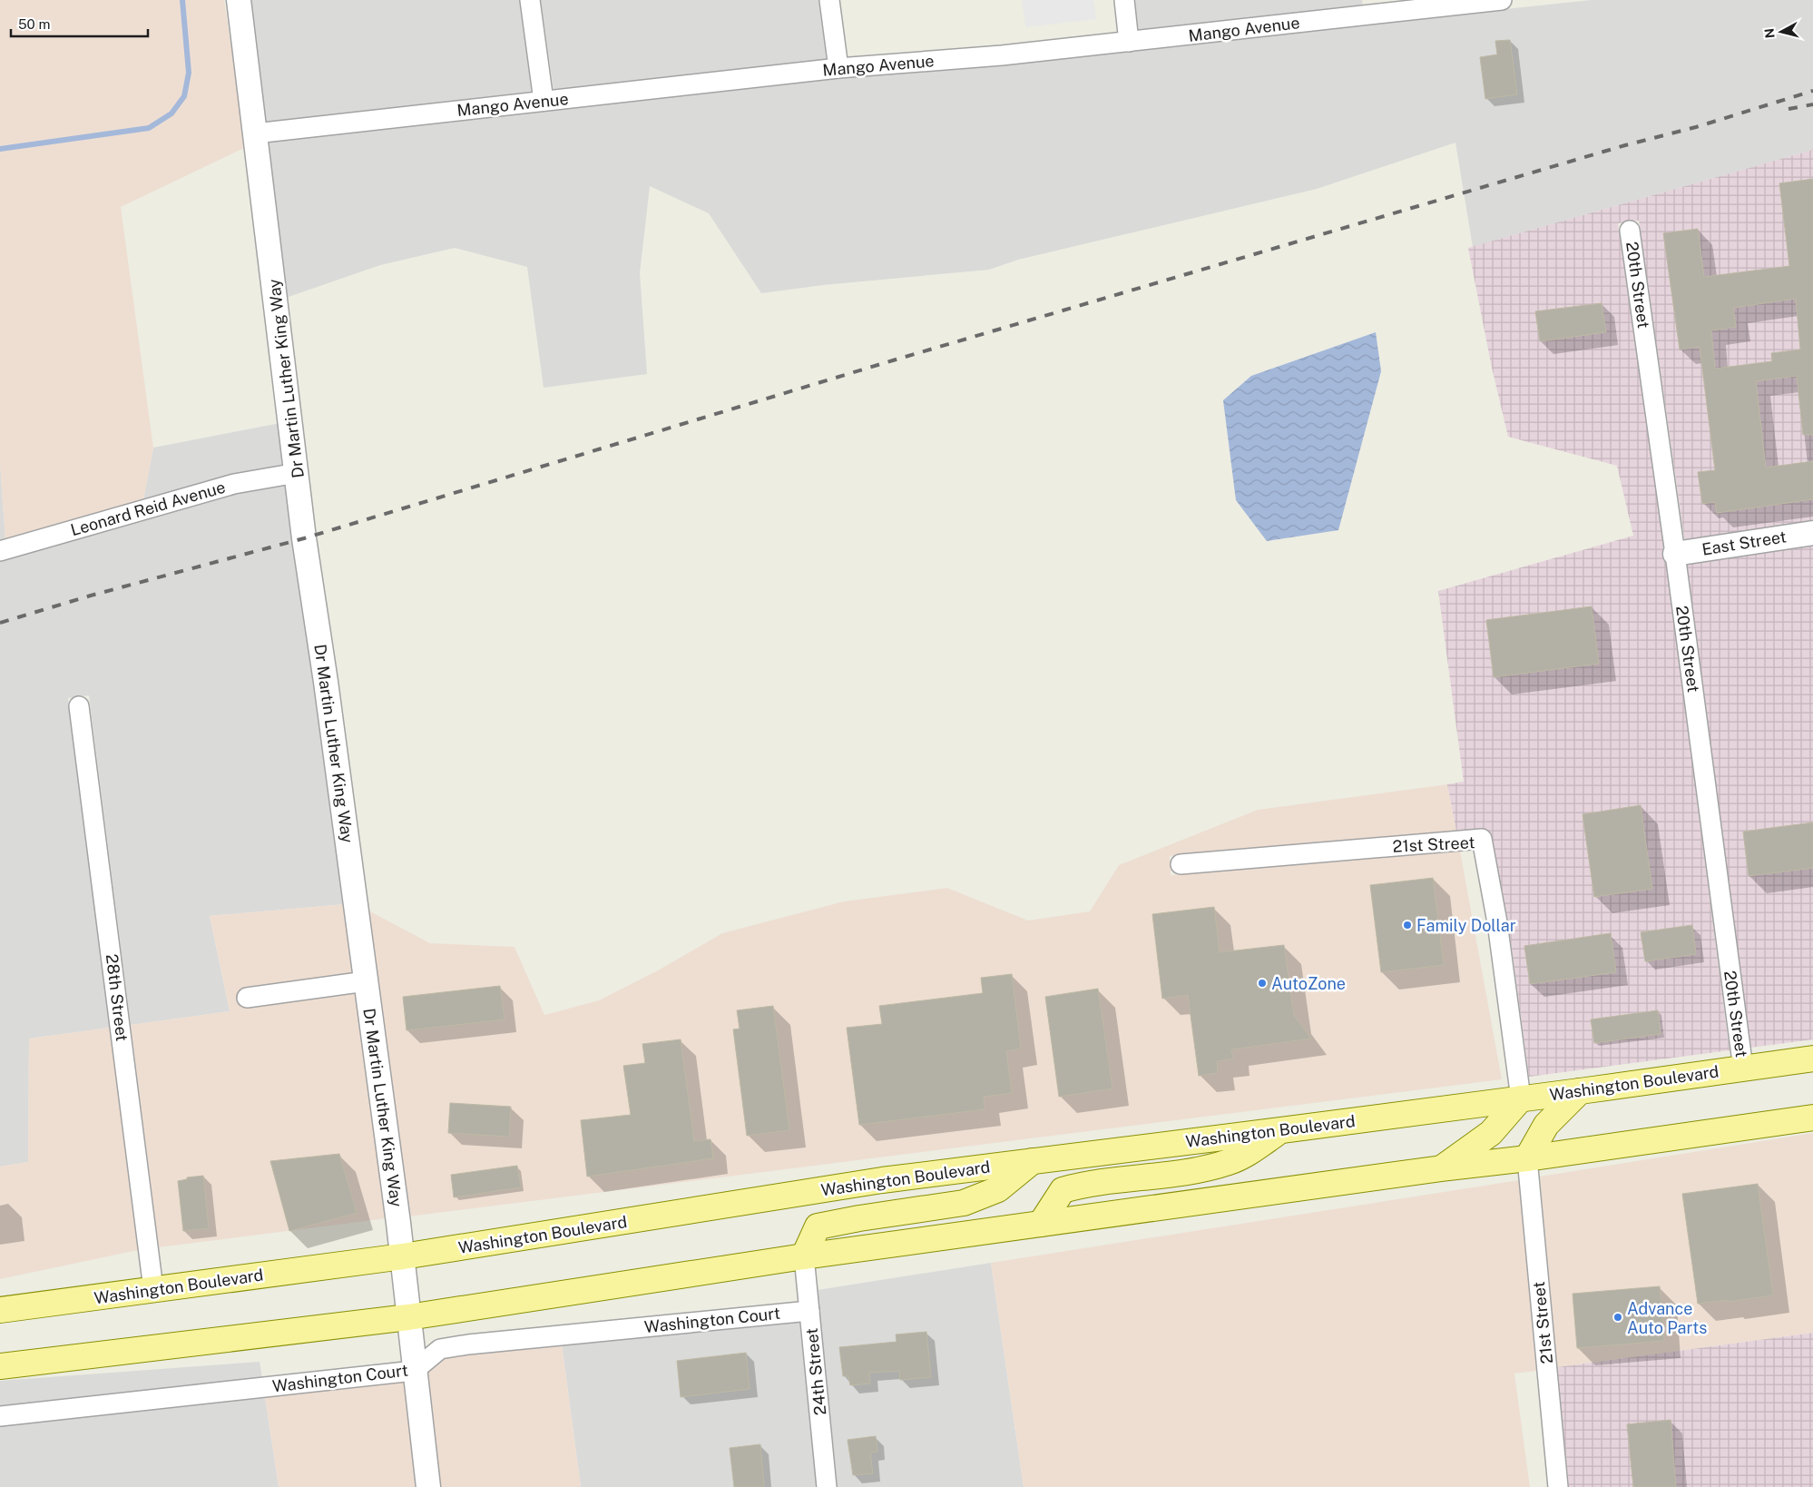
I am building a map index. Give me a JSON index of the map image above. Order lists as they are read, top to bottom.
{
  "streets": {
    "main road": ["Washington Boulevard"],
    "street": [
      "Mango Avenue",
      "20th Street",
      "Dr Martin Luther King Way",
      "Leonard Reid Avenue",
      "East Street",
      "21st Street",
      "28th Street",
      "Washington Court",
      "24th Street"
    ]
  },
  "crossings": [
    ["Mango Avenue", "Dr Martin Luther King Way"],
    ["20th Street", "East Street"],
    ["20th Street", "Washington Boulevard"],
    ["Dr Martin Luther King Way", "Leonard Reid Avenue"],
    ["Dr Martin Luther King Way", "Washington Boulevard"],
    ["Dr Martin Luther King Way", "Washington Court"],
    ["21st Street", "Washington Boulevard"],
    ["28th Street", "Washington Boulevard"],
    ["Washington Court", "24th Street"]
  ],
  "places": ["Family Dollar", "AutoZone", "Advance Auto Parts"],
  "scale_bar": "50 m",
  "north": "left"
}
